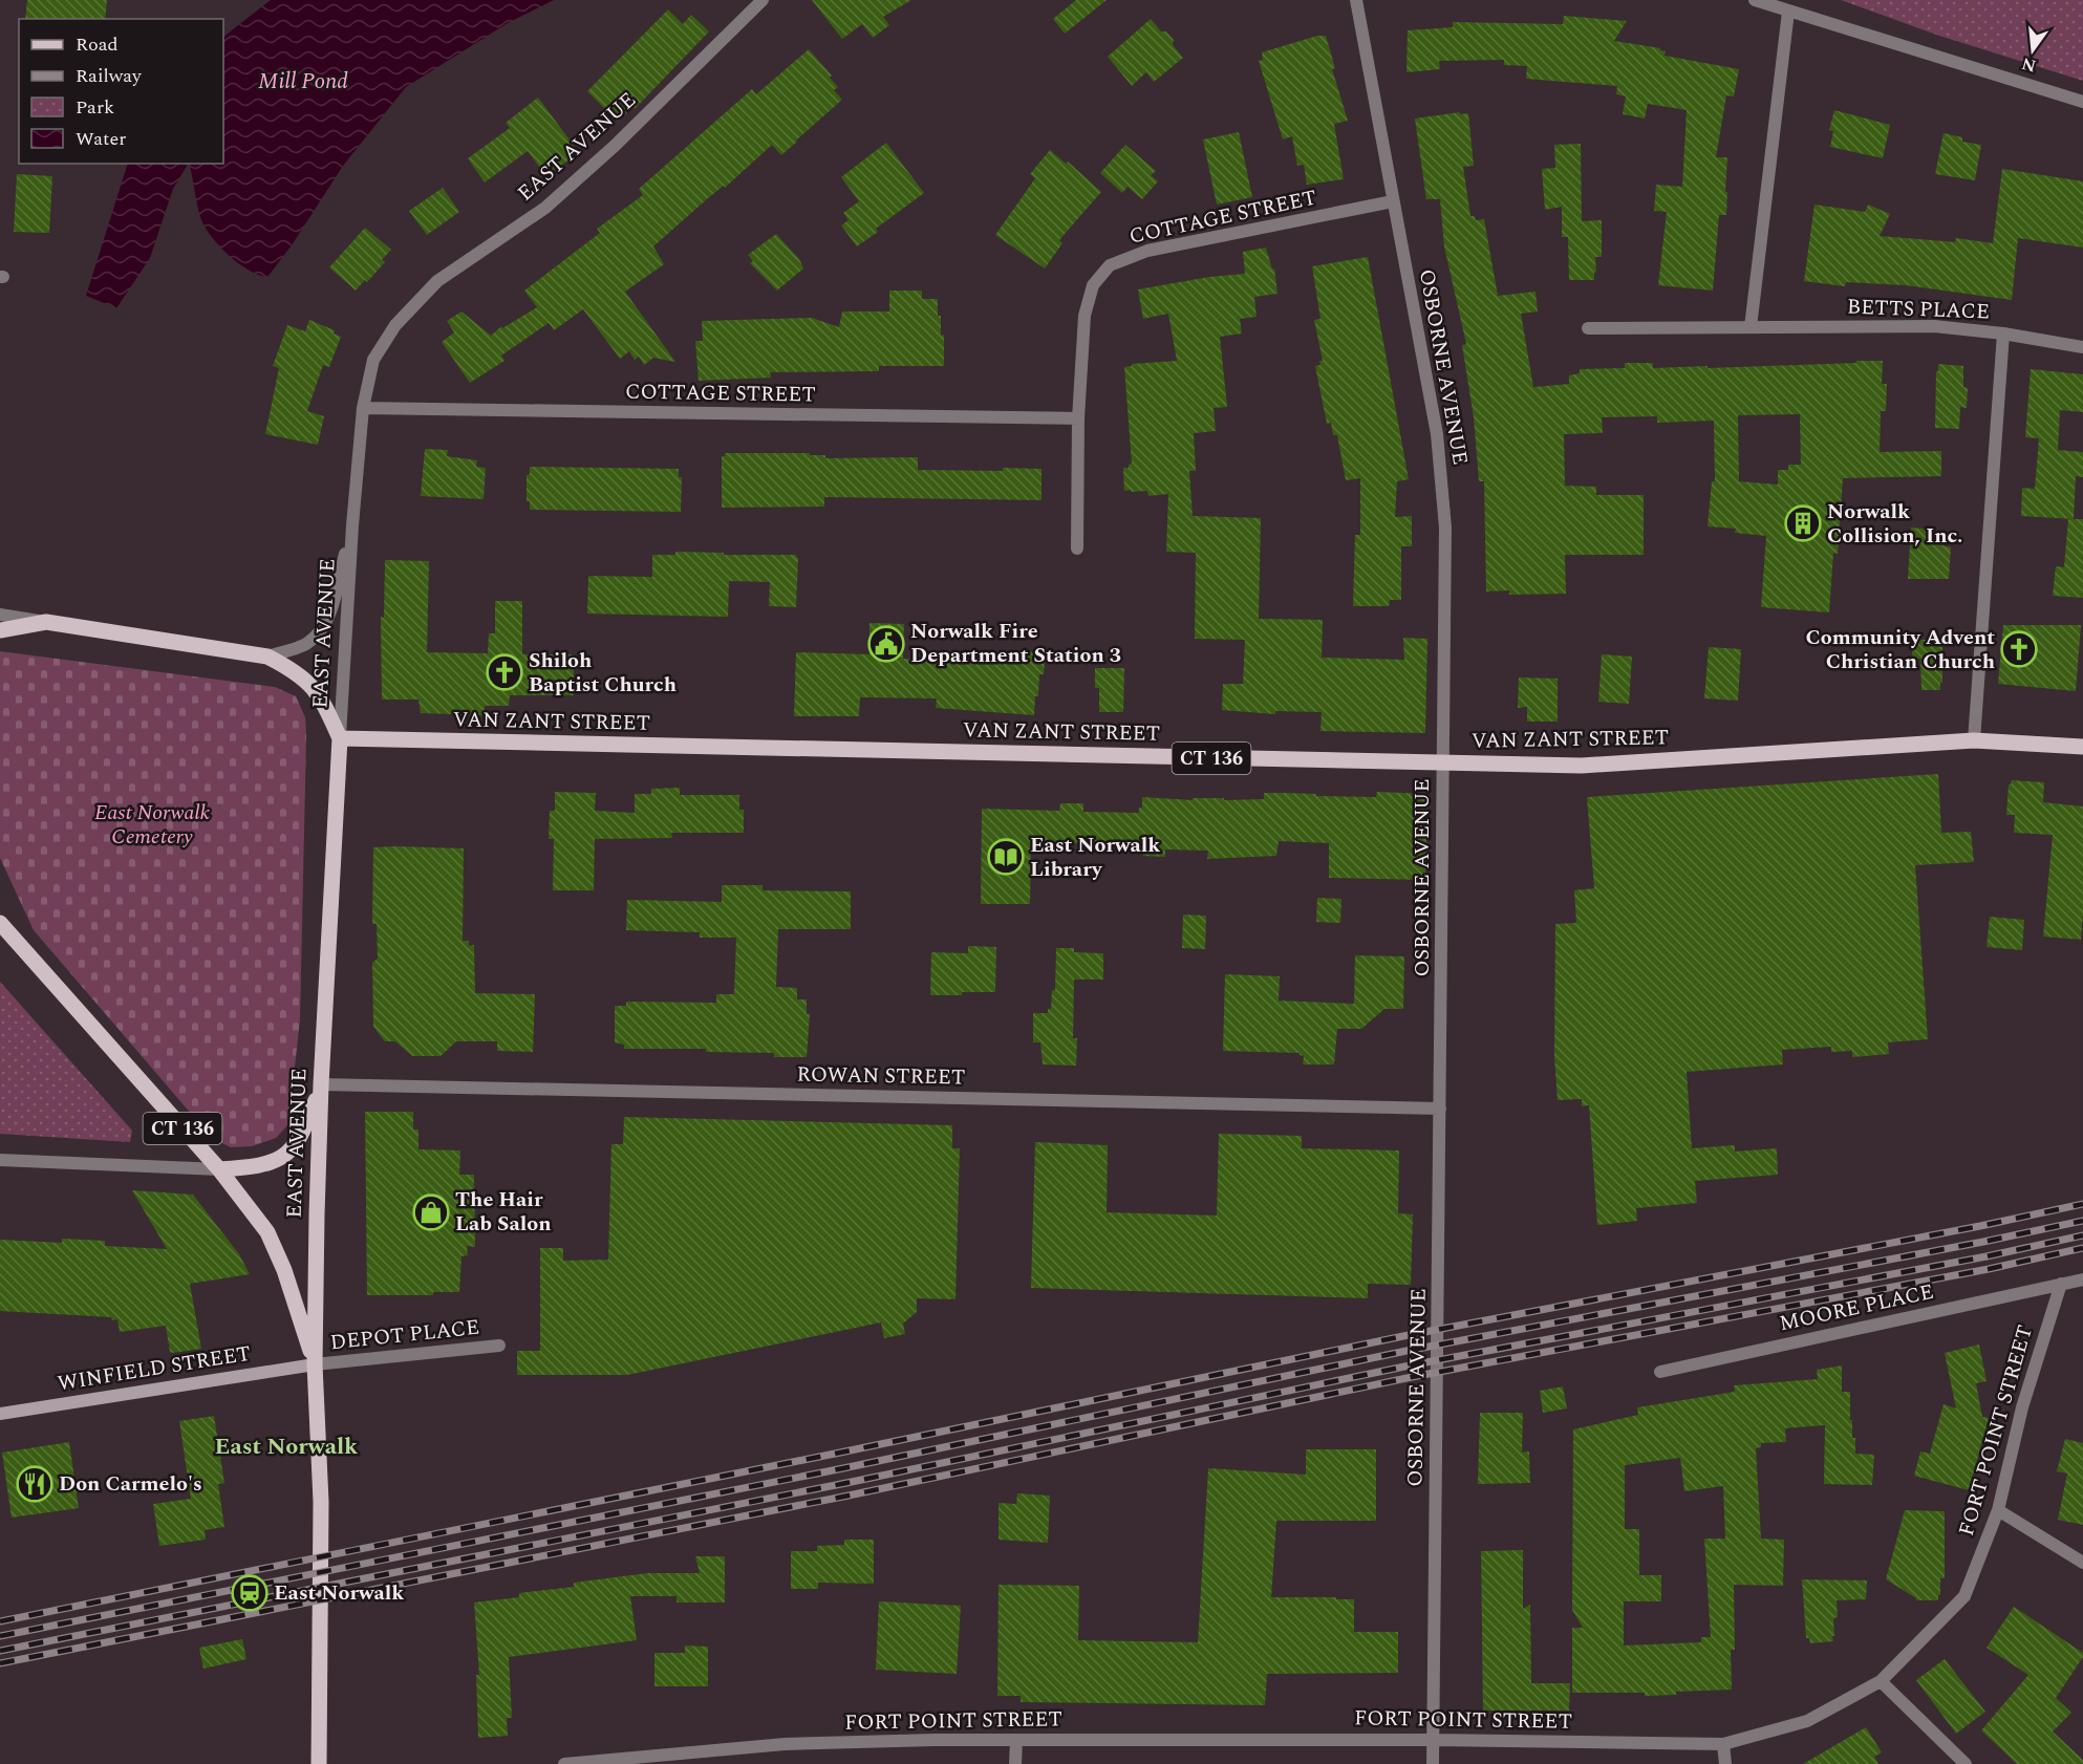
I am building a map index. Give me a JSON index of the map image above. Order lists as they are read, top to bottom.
{
  "streets": {
    "main road": [
      "EAST AVENUE",
      "VAN ZANT STREET",
      "CT 136",
      "WINFIELD STREET"
    ],
    "street": [
      "COTTAGE STREET",
      "BETTS PLACE",
      "OSBORNE AVENUE",
      "ROWAN STREET",
      "MOORE PLACE",
      "DEPOT PLACE",
      "FORT POINT STREET"
    ]
  },
  "crossings": [
    ["EAST AVENUE", "COTTAGE STREET"],
    ["EAST AVENUE", "VAN ZANT STREET"],
    ["EAST AVENUE", "CT 136"],
    ["EAST AVENUE", "ROWAN STREET"],
    ["EAST AVENUE", "DEPOT PLACE"],
    ["EAST AVENUE", "WINFIELD STREET"],
    ["COTTAGE STREET", "OSBORNE AVENUE"],
    ["OSBORNE AVENUE", "VAN ZANT STREET"],
    ["OSBORNE AVENUE", "ROWAN STREET"],
    ["OSBORNE AVENUE", "FORT POINT STREET"],
    ["CT 136", "DEPOT PLACE"],
    ["CT 136", "WINFIELD STREET"],
    ["MOORE PLACE", "FORT POINT STREET"],
    ["DEPOT PLACE", "WINFIELD STREET"]
  ],
  "districts": ["East Norwalk"],
  "water": ["Mill Pond"],
  "parks": ["East Norwalk Cemetery"],
  "places": {
    "building": ["Norwalk Collision, Inc."],
    "public building": ["Norwalk Fire Department Station 3"],
    "church": ["Community Advent Christian Church", "Shiloh Baptist Church"],
    "library": ["East Norwalk Library"],
    "shop": ["The Hair Lab Salon"],
    "restaurant": ["Don Carmelo's"],
    "station": ["East Norwalk"]
  },
  "legend": [
    "Road",
    "Railway",
    "Park",
    "Water"
  ],
  "north": "bottom"
}
